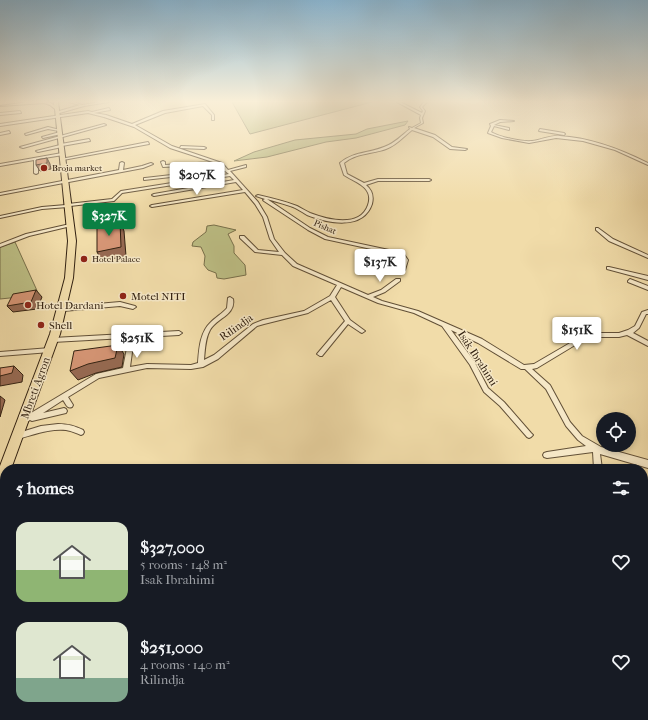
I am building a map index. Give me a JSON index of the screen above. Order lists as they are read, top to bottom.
{
  "streets": {
    "main road": ["Mbreti Agron"],
    "street": ["Pishat", "Rilindja", "Isak Ibrahimi"]
  },
  "crossings": [
    ["Pishat", "Isak Ibrahimi"],
    ["Rilindja", "Isak Ibrahimi"],
    ["Rilindja", "Mbreti Agron"]
  ],
  "places": [
    "Broja market",
    "Hotel Palace",
    "Motel NITI",
    "Hotel Dardani",
    "Shell"
  ],
  "page": {
    "price": [
      "$207K",
      "$327K",
      "$137K",
      "$151K",
      "$251K"
    ],
    "heading": "5 homes",
    "list": [
      {
        "name": "$327,000",
        "note": "5 rooms · 148 m² · Isak Ibrahimi"
      },
      {
        "name": "$251,000",
        "note": "4 rooms · 140 m² · Rilindja"
      }
    ]
  }
}
